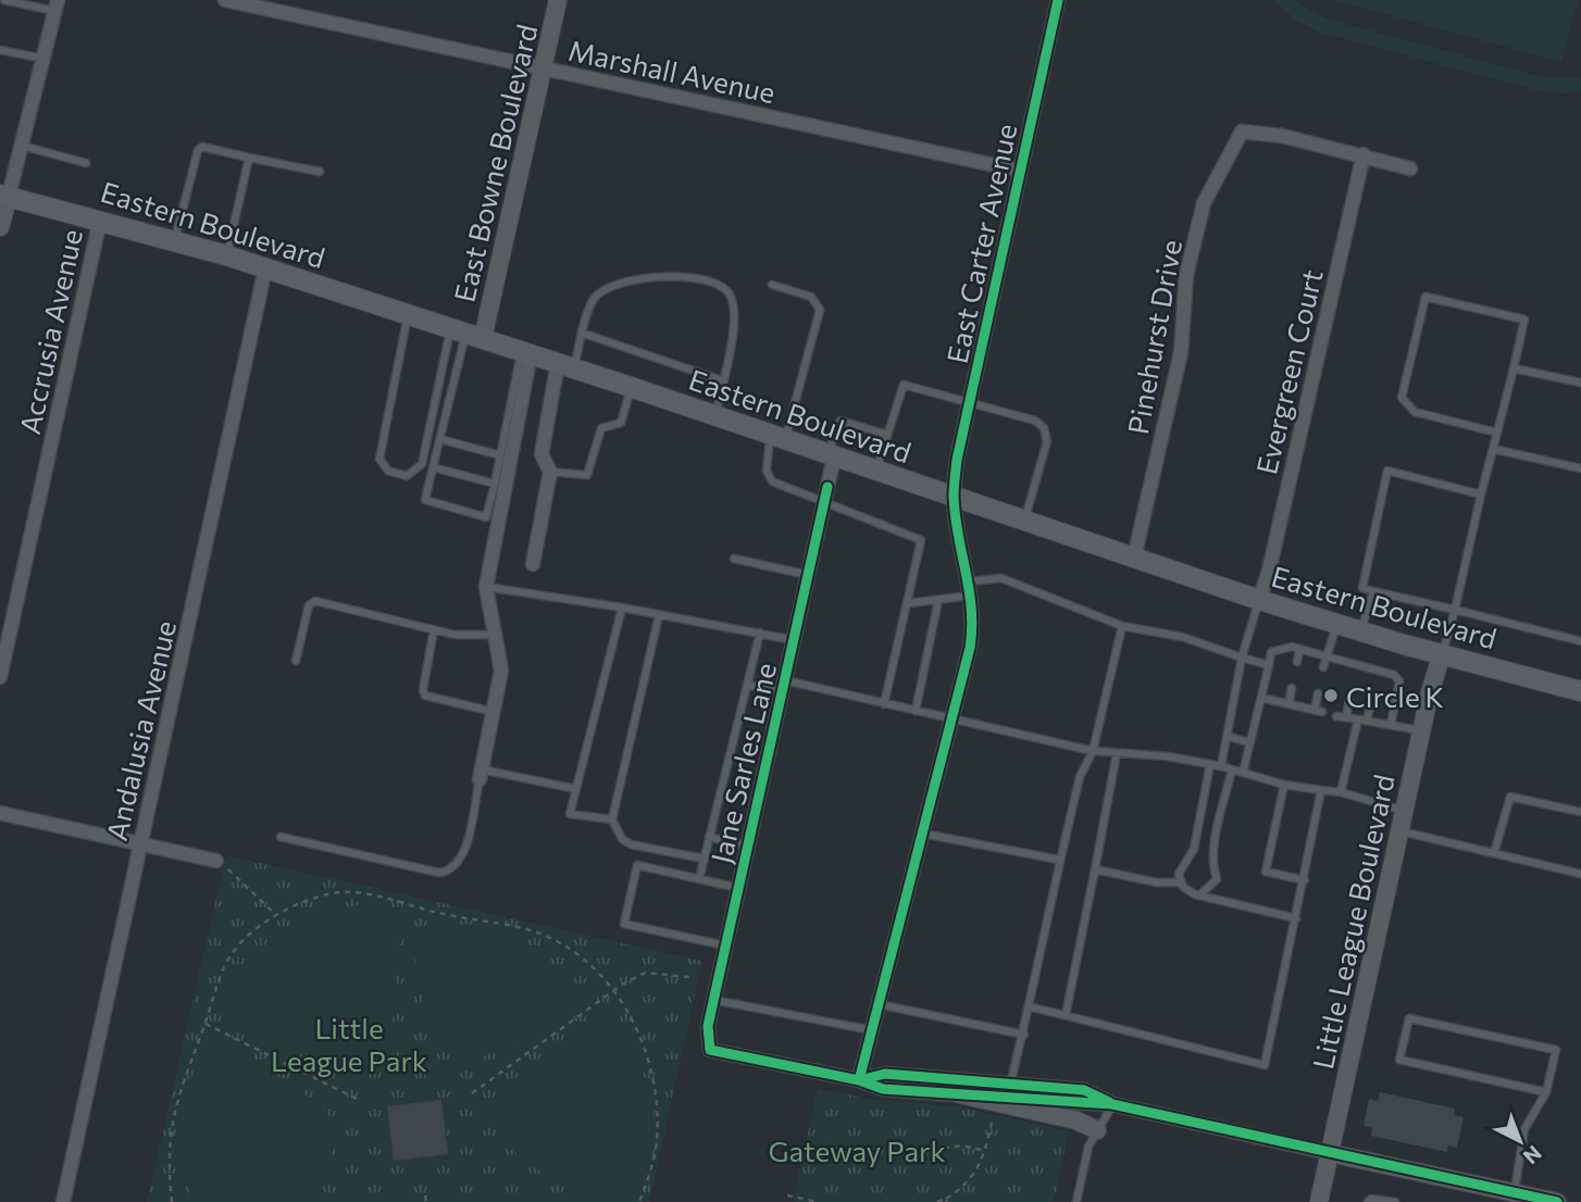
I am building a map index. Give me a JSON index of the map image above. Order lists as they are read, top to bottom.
{
  "streets": {
    "main road": ["Eastern Boulevard"],
    "street": [
      "Marshall Avenue",
      "East Bowne Boulevard",
      "East Carter Avenue",
      "Accrusia Avenue",
      "Pinehurst Drive",
      "Evergreen Court",
      "Andalusia Avenue",
      "Jane Sarles Lane",
      "Little League Boulevard"
    ]
  },
  "crossings": [
    ["Marshall Avenue", "East Bowne Boulevard"],
    ["Marshall Avenue", "East Carter Avenue"],
    ["East Bowne Boulevard", "Eastern Boulevard"],
    ["Eastern Boulevard", "East Carter Avenue"],
    ["Eastern Boulevard", "Accrusia Avenue"],
    ["Eastern Boulevard", "Pinehurst Drive"],
    ["Eastern Boulevard", "Evergreen Court"],
    ["Eastern Boulevard", "Andalusia Avenue"],
    ["Eastern Boulevard", "Jane Sarles Lane"],
    ["Eastern Boulevard", "Little League Boulevard"],
    ["East Carter Avenue", "Jane Sarles Lane"],
    ["Pinehurst Drive", "Evergreen Court"]
  ],
  "parks": ["Little League Park", "Gateway Park"],
  "places": ["Circle K"],
  "north": "bottom right"
}
